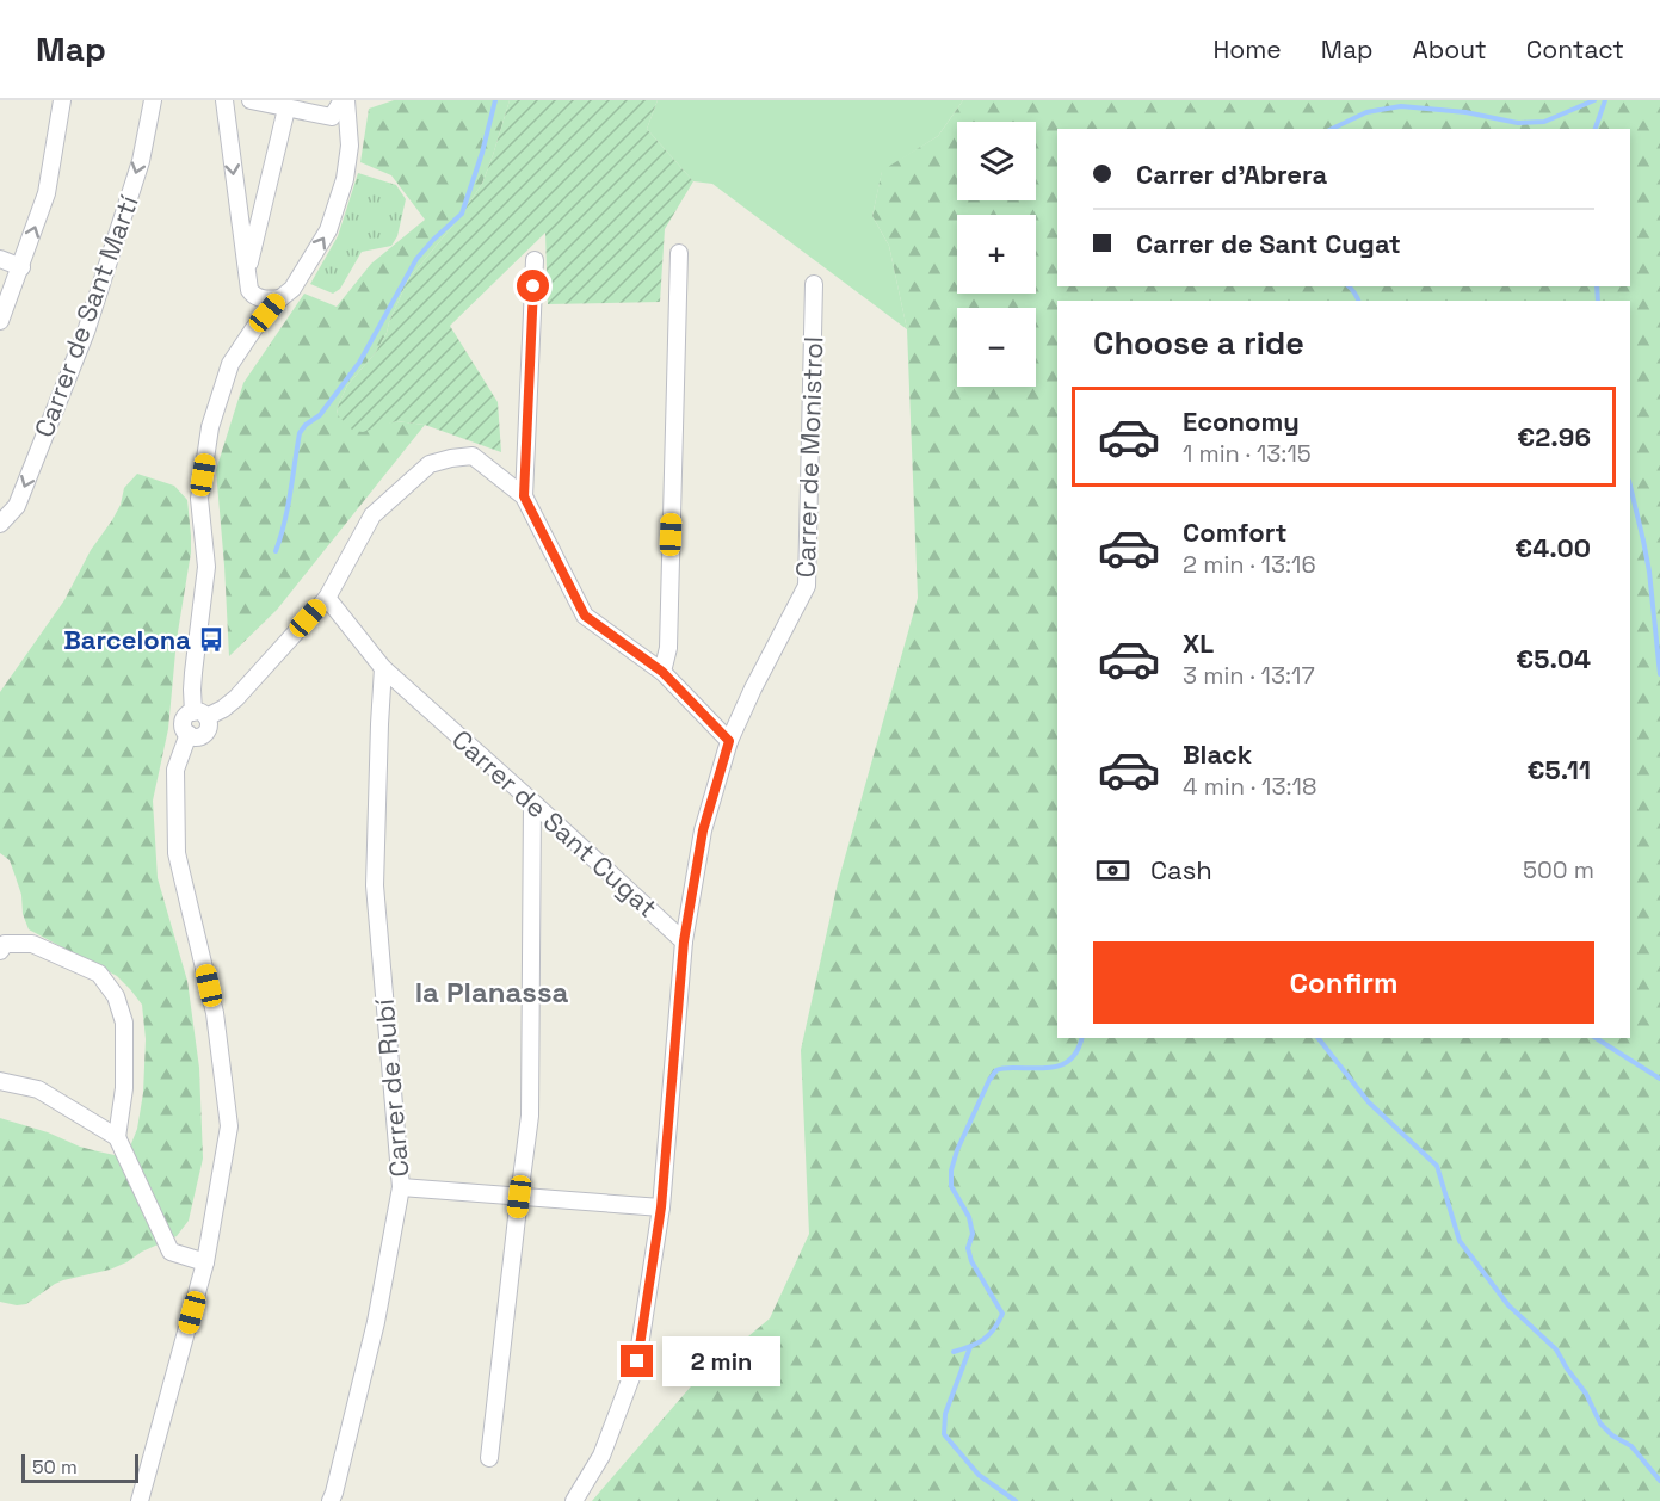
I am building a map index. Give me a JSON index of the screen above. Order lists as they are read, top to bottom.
{
  "streets": {
    "street": [
      "Carrer de Sant Martí",
      "Carrer de Monistrol",
      "Carrer de Sant Cugat",
      "Carrer de Rubí"
    ]
  },
  "crossings": [
    ["Carrer de Monistrol", "Carrer de Sant Cugat"],
    ["Carrer de Sant Cugat", "Carrer de Rubí"]
  ],
  "districts": ["la Planassa"],
  "places": {
    "bus stop": ["Barcelona"]
  },
  "scale_bar": "50 m",
  "page": {
    "header": "Map",
    "nav": [
      "Home",
      "Map",
      "About",
      "Contact"
    ],
    "map_buttons": ["+", "−"],
    "banner": ["Carrer d'Abrera", "Carrer de Sant Cugat"],
    "heading": "Choose a ride",
    "list": [
      {
        "name": "Economy",
        "note": "1 min · 13:15",
        "value": "€2.96"
      },
      {
        "name": "Comfort",
        "note": "2 min · 13:16",
        "value": "€4.00"
      },
      {
        "name": "XL",
        "note": "3 min · 13:17",
        "value": "€5.04"
      },
      {
        "name": "Black",
        "note": "4 min · 13:18",
        "value": "€5.11"
      }
    ],
    "pay": ["Cash", "500 m"],
    "buttons": "Confirm",
    "bubble": "2 min",
    "scale": "50 m"
  }
}
